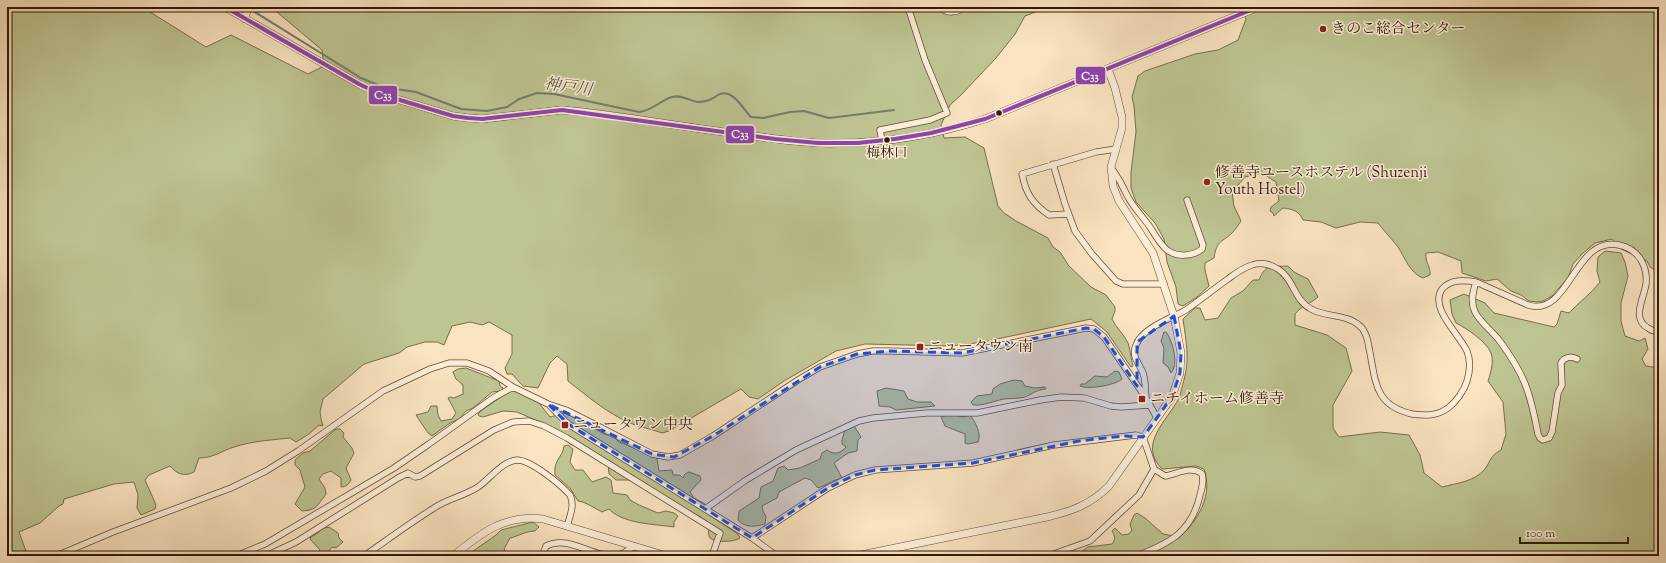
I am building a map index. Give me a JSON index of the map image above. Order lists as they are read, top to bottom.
{
  "water": ["神戸川"],
  "places": {
    "other": ["きのこ総合センター", "梅林口", "修善寺ユースホステル (Shuzenji Youth Hostel)"],
    "transit": ["ニュータウン南", "ニチイホーム修善寺", "ニュータウン中央"]
  },
  "lines": ["transit line C33"],
  "scale_bar": "100 m"
}
